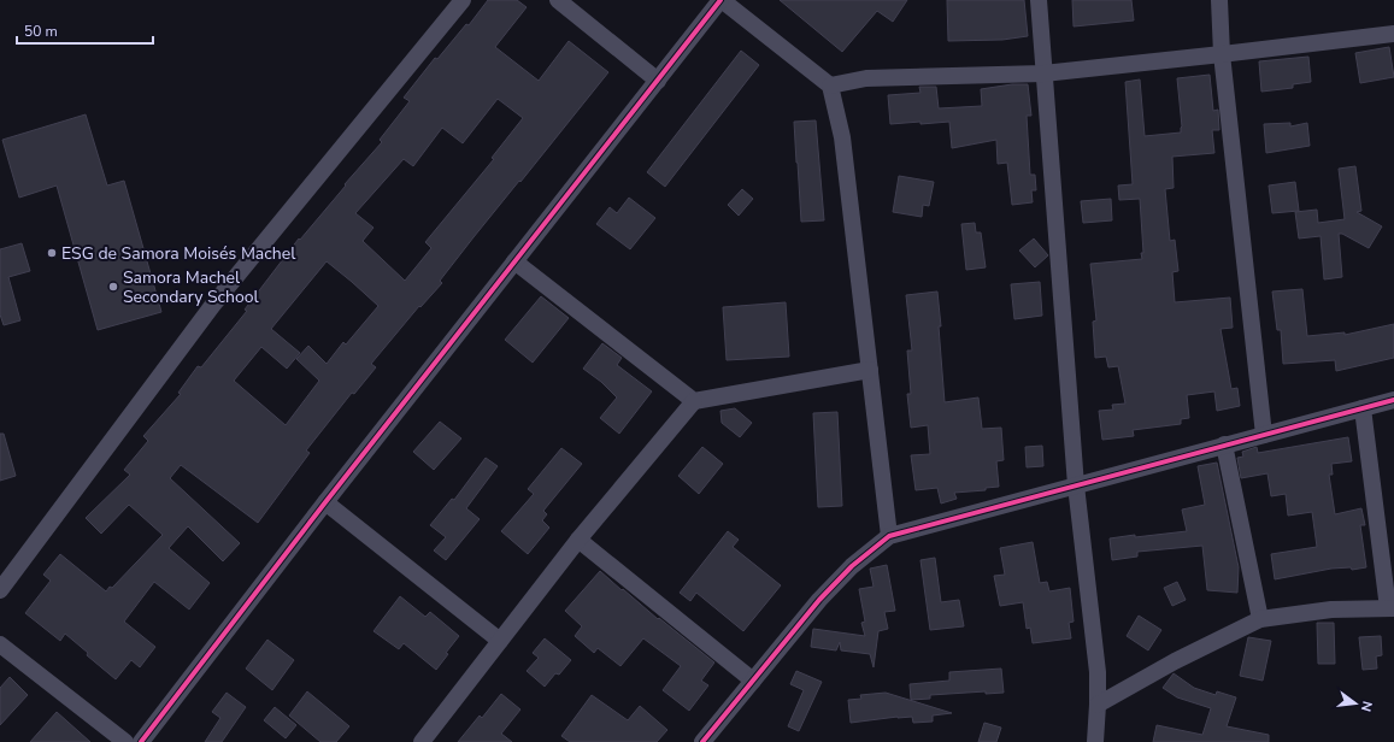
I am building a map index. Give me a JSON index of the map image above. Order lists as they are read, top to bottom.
{
  "places": ["ESG de Samora Moisés Machel", "Samora Machel Secondary School"],
  "scale_bar": "50 m",
  "north": "right"
}
